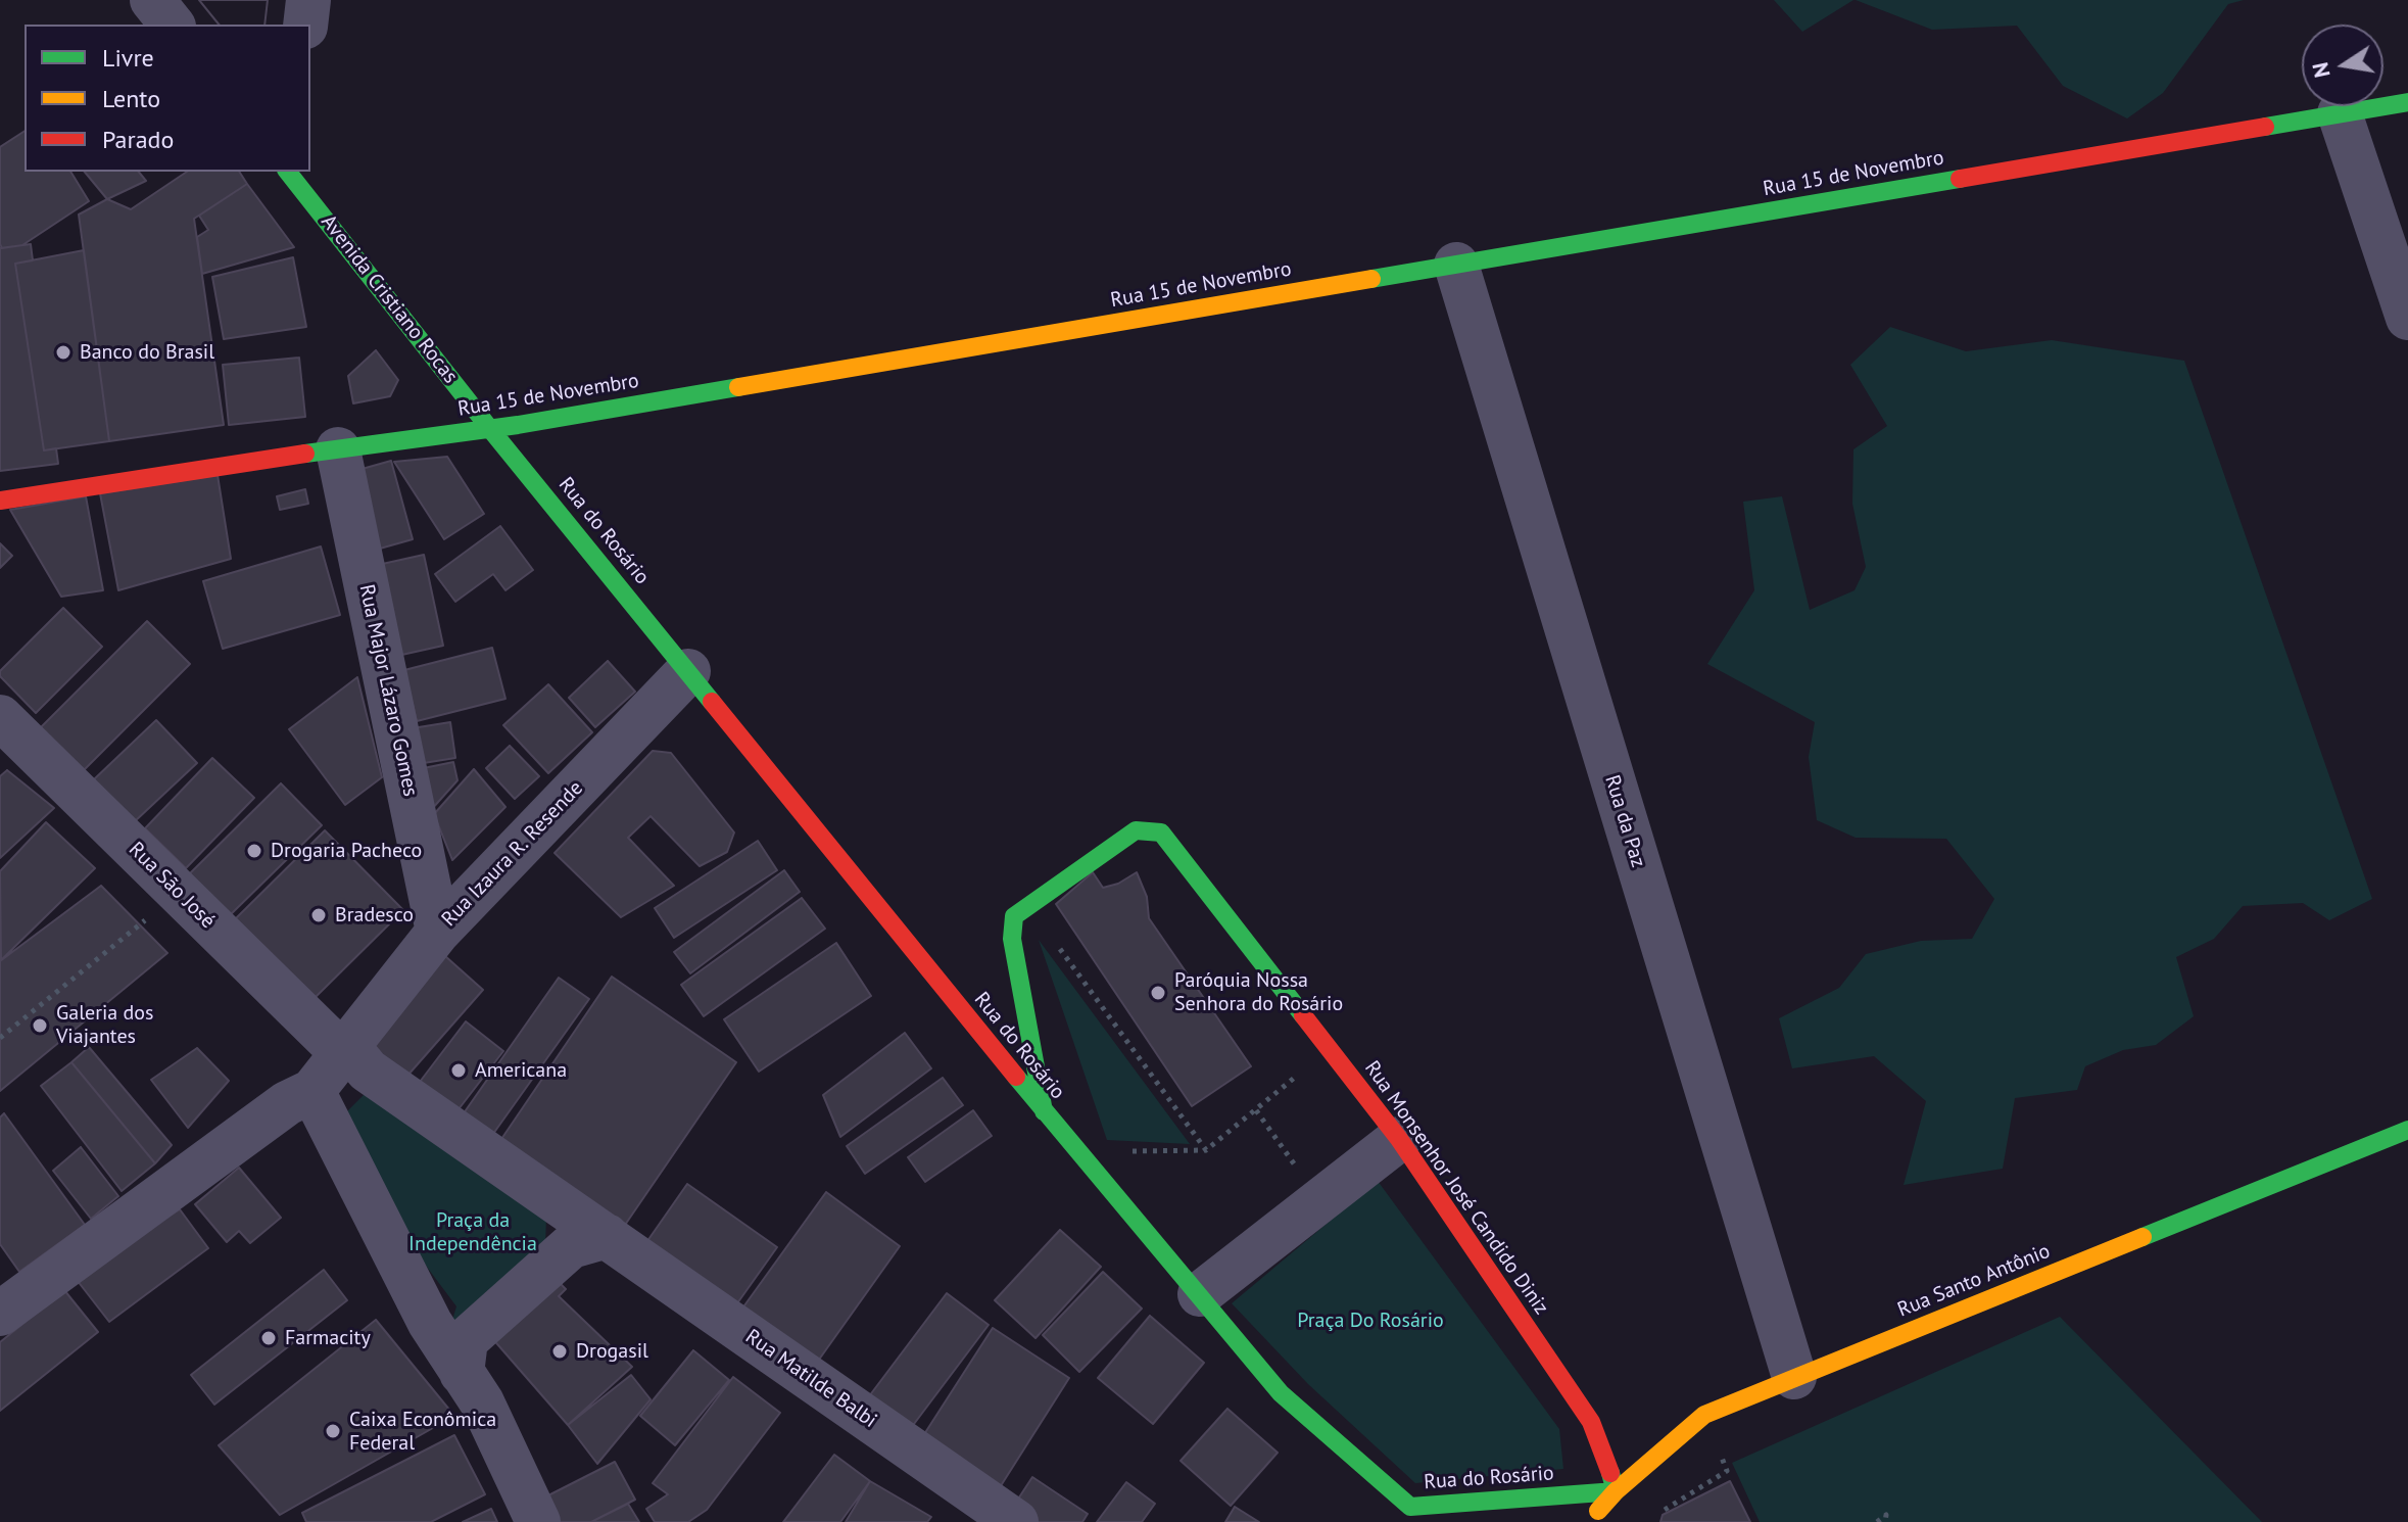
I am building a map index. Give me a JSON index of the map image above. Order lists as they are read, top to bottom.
{
  "streets": {
    "street": [
      "Rua 15 de Novembro",
      "Avenida Cristiano Rocas",
      "Rua do Rosário",
      "Rua Major Lázaro Gomes",
      "Rua da Paz",
      "Rua Izaura R. Resende",
      "Rua São José",
      "Rua Monsenhor José Candido Diniz",
      "Rua Santo Antônio",
      "Rua Matilde Balbi"
    ]
  },
  "crossings": [
    ["Rua 15 de Novembro", "Avenida Cristiano Rocas"],
    ["Rua 15 de Novembro", "Rua do Rosário"],
    ["Rua 15 de Novembro", "Rua Major Lázaro Gomes"],
    ["Rua 15 de Novembro", "Rua da Paz"],
    ["Avenida Cristiano Rocas", "Rua do Rosário"],
    ["Rua do Rosário", "Rua Izaura R. Resende"],
    ["Rua do Rosário", "Rua Monsenhor José Candido Diniz"],
    ["Rua do Rosário", "Rua Santo Antônio"],
    ["Rua Major Lázaro Gomes", "Rua Izaura R. Resende"],
    ["Rua da Paz", "Rua Santo Antônio"],
    ["Rua Izaura R. Resende", "Rua São José"],
    ["Rua Monsenhor José Candido Diniz", "Rua Santo Antônio"]
  ],
  "parks": ["Praça da Independência", "Praça Do Rosário"],
  "places": [
    "Banco do Brasil",
    "Drogaria Pacheco",
    "Bradesco",
    "Paróquia Nossa Senhora do Rosário",
    "Galeria dos Viajantes",
    "Americana",
    "Farmacity",
    "Drogasil",
    "Caixa Econômica Federal"
  ],
  "legend": ["Livre", "Lento", "Parado"],
  "north": "left"
}
